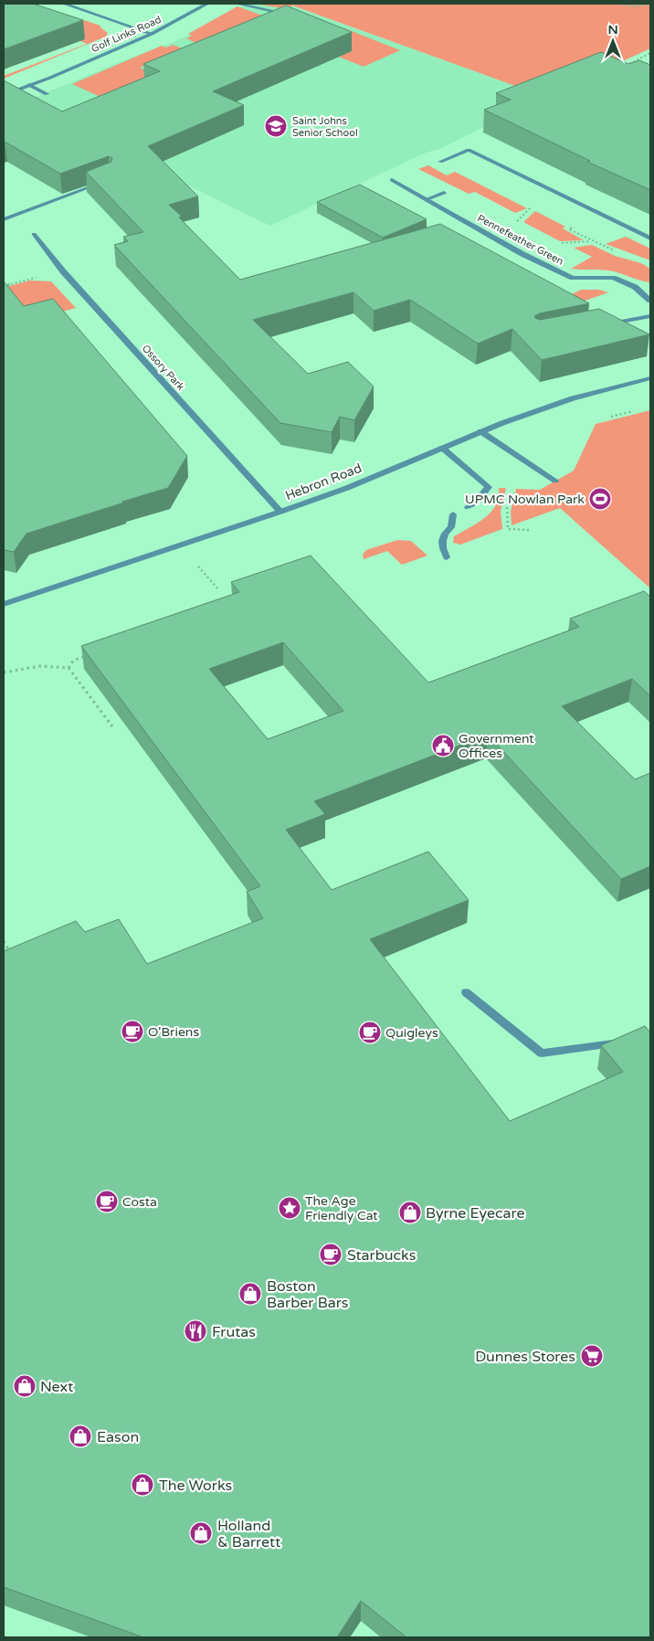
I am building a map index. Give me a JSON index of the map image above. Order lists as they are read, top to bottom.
{
  "streets": {
    "street": [
      "Golf Links Road",
      "Pennefeather Green",
      "Ossory Park",
      "Hebron Road"
    ]
  },
  "crossings": [
    ["Ossory Park", "Hebron Road"]
  ],
  "places": {
    "school or university": ["Saint Johns Senior School"],
    "sports": ["UPMC Nowlan Park"],
    "public building": ["Government Offices"],
    "cafe": [
      "O'Briens",
      "Quigleys",
      "Costa",
      "Starbucks"
    ],
    "place": ["The Age Friendly Cat"],
    "shop": [
      "Byrne Eyecare",
      "Boston Barber Bars",
      "Next",
      "Eason",
      "The Works",
      "Holland & Barrett"
    ],
    "restaurant": ["Frutas"],
    "supermarket": ["Dunnes Stores"]
  },
  "north": "top"
}
